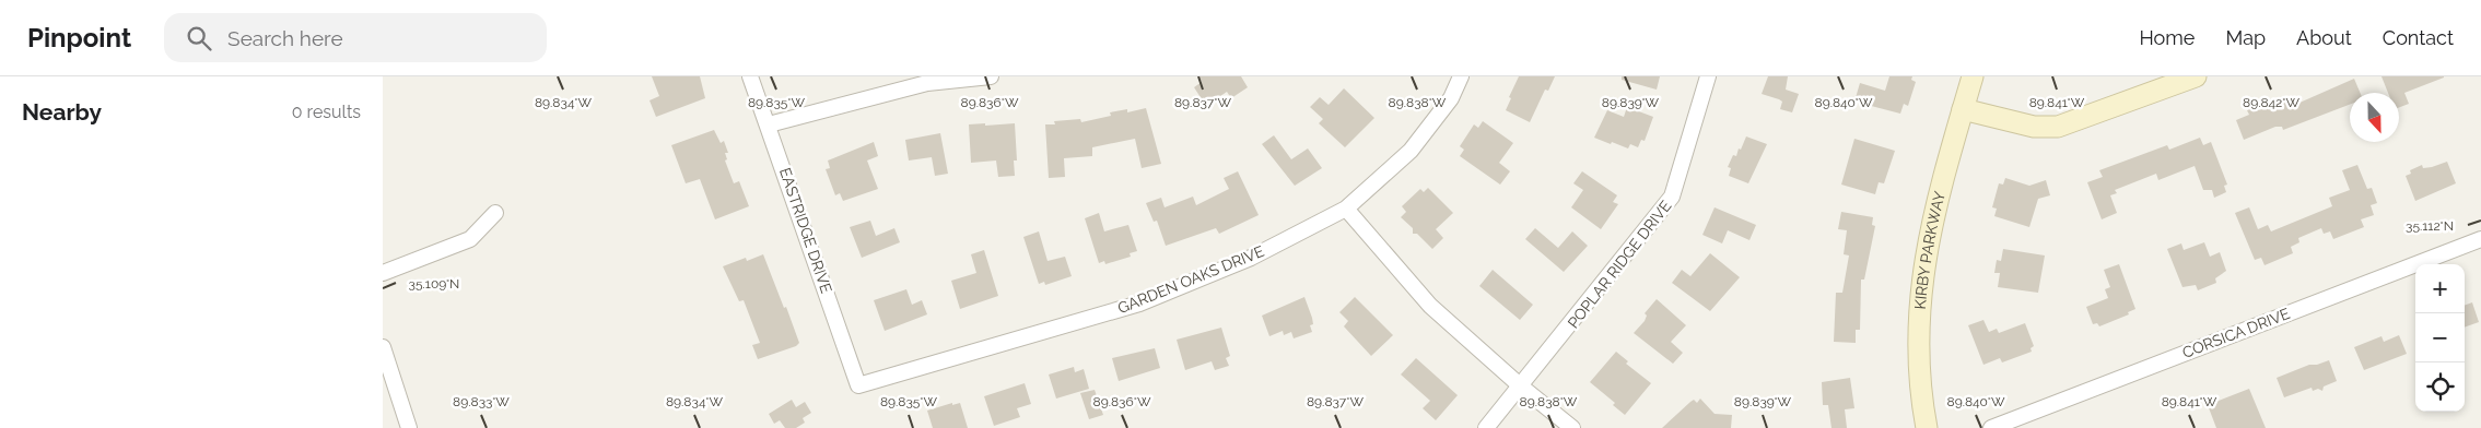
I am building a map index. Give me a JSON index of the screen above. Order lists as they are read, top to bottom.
{
  "streets": {
    "main road": ["KIRBY PARKWAY"],
    "street": [
      "EASTRIDGE DRIVE",
      "POPLAR RIDGE DRIVE",
      "GARDEN OAKS DRIVE",
      "CORSICA DRIVE"
    ]
  },
  "crossings": [
    ["EASTRIDGE DRIVE", "GARDEN OAKS DRIVE"]
  ],
  "north": "bottom",
  "page": {
    "header": "Pinpoint",
    "search": "Search here",
    "nav": [
      "Home",
      "Map",
      "About",
      "Contact"
    ],
    "heading": ["Nearby", "0 results"],
    "map_buttons": ["+", "−"]
  },
  "coordinates": [
    "89.834°W",
    "89.835°W",
    "89.836°W",
    "89.838°W",
    "89.839°W",
    "89.837°W",
    "89.840°W",
    "89.841°W",
    "89.842°W",
    "35.112°N",
    "35.109°N",
    "89.833°W"
  ]
}
